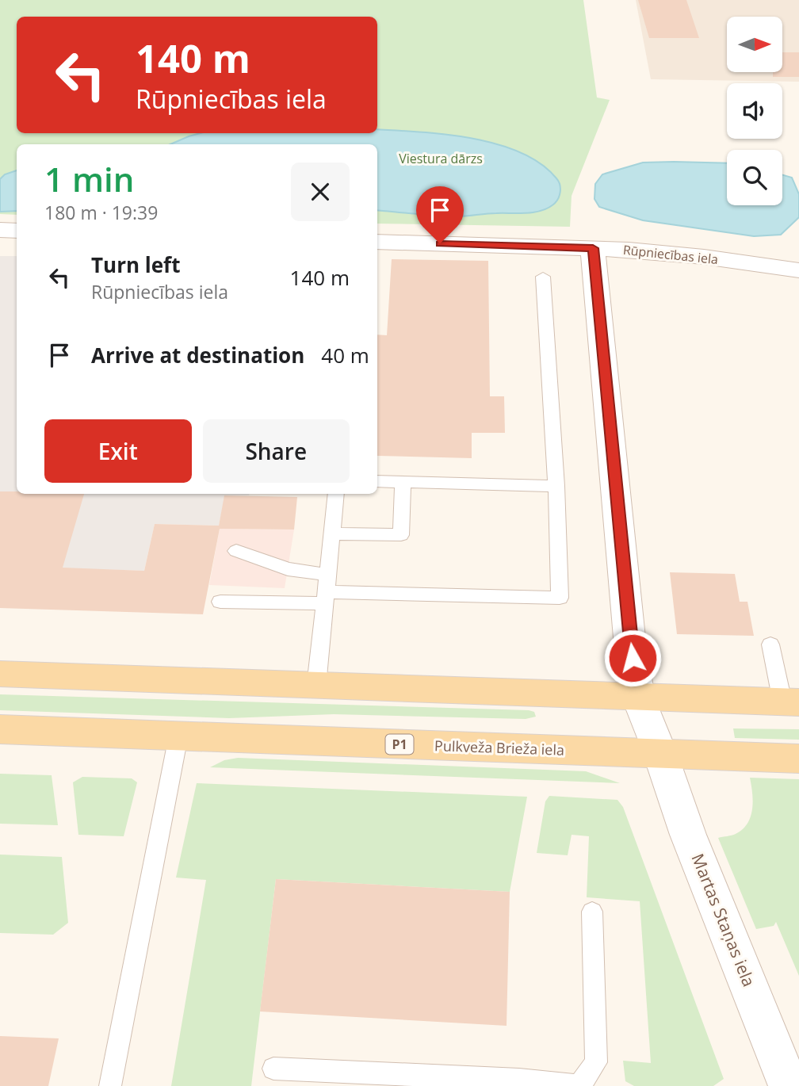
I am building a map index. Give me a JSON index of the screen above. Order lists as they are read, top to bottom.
{
  "streets": {
    "main road": ["P1", "Pulkveža Brieža iela"],
    "street": ["Rūpniecības iela", "Martas Staņas iela"]
  },
  "crossings": [
    ["Rūpniecības iela", "Martas Staņas iela"],
    ["Pulkveža Brieža iela", "Martas Staņas iela"]
  ],
  "parks": ["Viestura dārzs"],
  "north": "right",
  "page": {
    "turn": ["140 m", "Rūpniecības iela"],
    "heading": ["1 min", "180 m · 19:39"],
    "list": [
      {
        "name": "Turn left",
        "note": "Rūpniecības iela",
        "value": "140 m"
      },
      {
        "name": "Arrive at destination",
        "value": "40 m"
      }
    ],
    "buttons": ["Exit", "Share"]
  }
}
